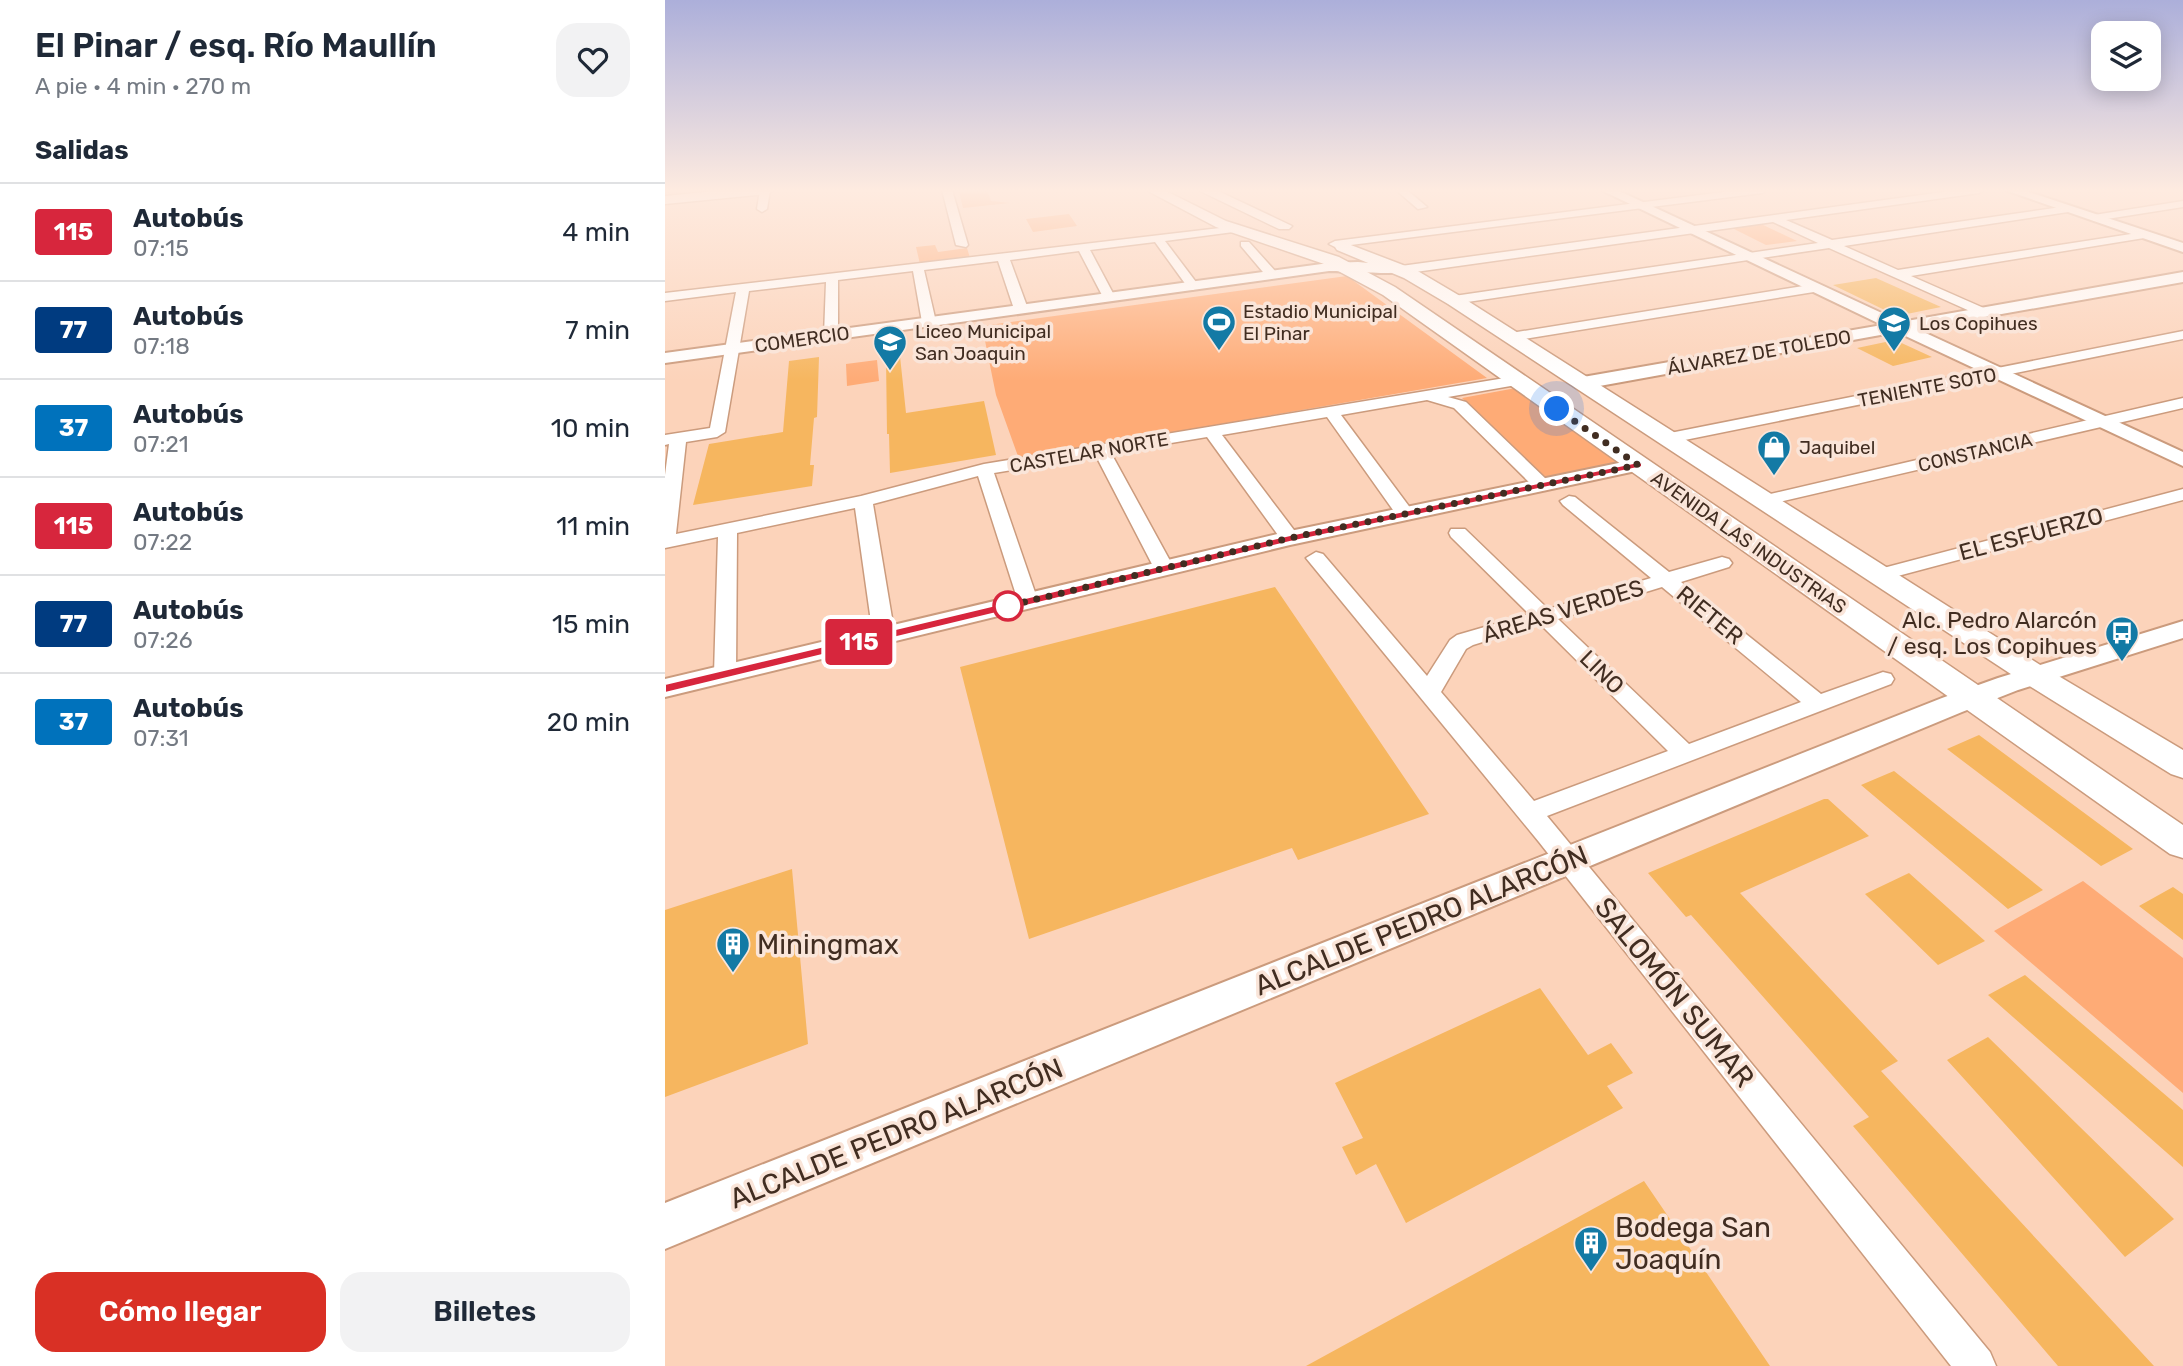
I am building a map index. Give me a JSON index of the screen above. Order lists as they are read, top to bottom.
{
  "streets": {
    "main road": ["AVENIDA LAS INDUSTRIAS"],
    "street": [
      "COMERCIO",
      "ÁLVAREZ DE TOLEDO",
      "TENIENTE SOTO",
      "CASTELAR NORTE",
      "CONSTANCIA",
      "EL ESFUERZO",
      "ÁREAS VERDES",
      "RIETER",
      "LINO",
      "ALCALDE PEDRO ALARCÓN",
      "SALOMÓN SUMAR"
    ]
  },
  "crossings": [
    ["COMERCIO", "AVENIDA LAS INDUSTRIAS"],
    ["ÁLVAREZ DE TOLEDO", "AVENIDA LAS INDUSTRIAS"],
    ["TENIENTE SOTO", "AVENIDA LAS INDUSTRIAS"],
    ["CASTELAR NORTE", "AVENIDA LAS INDUSTRIAS"],
    ["CONSTANCIA", "AVENIDA LAS INDUSTRIAS"],
    ["EL ESFUERZO", "AVENIDA LAS INDUSTRIAS"],
    ["AVENIDA LAS INDUSTRIAS", "ALCALDE PEDRO ALARCÓN"],
    ["ÁREAS VERDES", "RIETER"],
    ["ÁREAS VERDES", "LINO"],
    ["ÁREAS VERDES", "SALOMÓN SUMAR"],
    ["ALCALDE PEDRO ALARCÓN", "SALOMÓN SUMAR"]
  ],
  "places": {
    "sports": ["Estadio Municipal El Pinar"],
    "school or university": ["Los Copihues", "Liceo Municipal San Joaquin"],
    "shop": ["Jaquibel"],
    "bus stop": ["Alc. Pedro Alarcón / esq. Los Copihues"],
    "building": ["Miningmax", "Bodega San Joaquín"]
  },
  "lines": ["bus line 115"],
  "page": {
    "heading": [
      ["El Pinar / esq. Río Maullín", "A pie · 4 min · 270 m"],
      "Salidas"
    ],
    "on_map": "115",
    "list": [
      {
        "mark": "115",
        "name": "Autobús",
        "note": "07:15",
        "value": "4 min"
      },
      {
        "mark": "77",
        "name": "Autobús",
        "note": "07:18",
        "value": "7 min"
      },
      {
        "mark": "37",
        "name": "Autobús",
        "note": "07:21",
        "value": "10 min"
      },
      {
        "mark": "115",
        "name": "Autobús",
        "note": "07:22",
        "value": "11 min"
      },
      {
        "mark": "77",
        "name": "Autobús",
        "note": "07:26",
        "value": "15 min"
      },
      {
        "mark": "37",
        "name": "Autobús",
        "note": "07:31",
        "value": "20 min"
      }
    ],
    "buttons": ["Cómo llegar", "Billetes"]
  }
}
